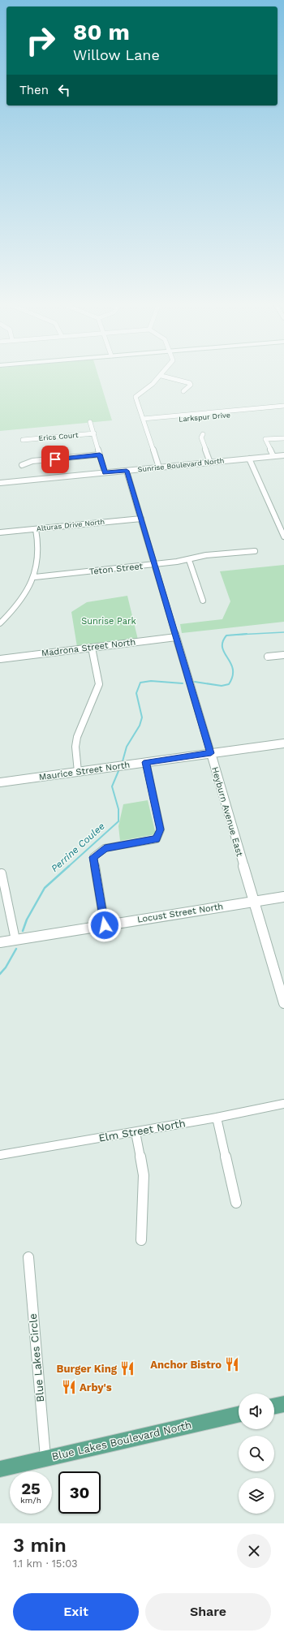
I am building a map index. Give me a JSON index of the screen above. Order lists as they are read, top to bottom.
{
  "streets": {
    "main road": ["Blue Lakes Boulevard North"],
    "street": [
      "Larkspur Drive",
      "Erics Court",
      "Sunrise Boulevard North",
      "Alturas Drive North",
      "Teton Street",
      "Madrona Street North",
      "Maurice Street North",
      "Heyburn Avenue East",
      "Locust Street North",
      "Elm Street North",
      "Blue Lakes Circle"
    ]
  },
  "crossings": [
    ["Sunrise Boulevard North", "Heyburn Avenue East"],
    ["Alturas Drive North", "Heyburn Avenue East"],
    ["Teton Street", "Heyburn Avenue East"],
    ["Madrona Street North", "Heyburn Avenue East"],
    ["Maurice Street North", "Heyburn Avenue East"],
    ["Heyburn Avenue East", "Locust Street North"],
    ["Blue Lakes Circle", "Blue Lakes Boulevard North"]
  ],
  "water": ["Perrine Coulee"],
  "parks": ["Sunrise Park"],
  "places": {
    "restaurant": ["Anchor Bistro", "Burger King", "Arby's"]
  },
  "page": {
    "turn": ["80 m", "Willow Lane"],
    "then": "Then",
    "speed": "25 km/h",
    "limit": "30",
    "heading": ["3 min", "1.1 km · 15:03"],
    "buttons": ["Exit", "Share"]
  }
}
